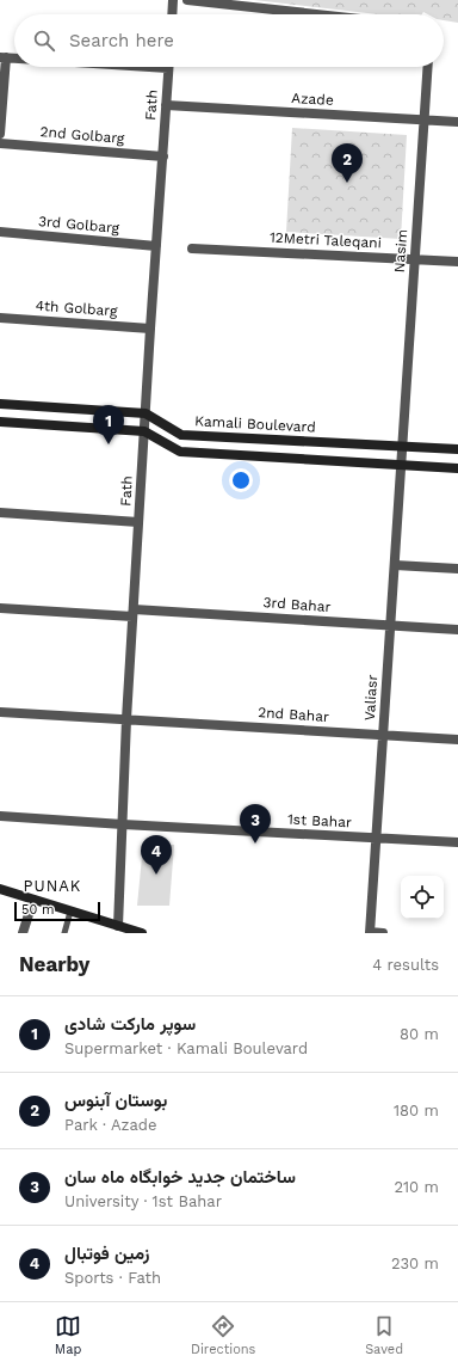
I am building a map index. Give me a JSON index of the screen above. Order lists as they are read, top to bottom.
{
  "streets": {
    "street": [
      "Azade",
      "Fath",
      "2nd Golbarg",
      "3rd Golbarg",
      "12Metri Taleqani",
      "Nasim",
      "4th Golbarg",
      "Kamali Boulevard",
      "3rd Bahar",
      "Valiasr",
      "2nd Bahar",
      "1st Bahar"
    ]
  },
  "crossings": [
    ["Azade", "Fath"],
    ["Azade", "Nasim"],
    ["Fath", "2nd Golbarg"],
    ["Fath", "3rd Golbarg"],
    ["Fath", "4th Golbarg"],
    ["Fath", "Kamali Boulevard"],
    ["Fath", "3rd Bahar"],
    ["Fath", "2nd Bahar"],
    ["Fath", "1st Bahar"],
    ["12Metri Taleqani", "Nasim"],
    ["Nasim", "Kamali Boulevard"],
    ["Nasim", "Valiasr"],
    ["3rd Bahar", "Valiasr"],
    ["Valiasr", "2nd Bahar"],
    ["Valiasr", "1st Bahar"]
  ],
  "districts": ["PUNAK"],
  "scale_bar": "50 m",
  "page": {
    "search": "Search here",
    "pins": [
      "2",
      "1",
      "3",
      "4"
    ],
    "scale": "50 m",
    "heading": ["Nearby", "4 results"],
    "list": [
      {
        "mark": "1",
        "name": "سوپر مارکت شادی",
        "note": "Supermarket · Kamali Boulevard",
        "value": "80 m"
      },
      {
        "mark": "2",
        "name": "بوستان آبنوس",
        "note": "Park · Azade",
        "value": "180 m"
      },
      {
        "mark": "3",
        "name": "ساختمان جدید خوابگاه ماه سان",
        "note": "University · 1st Bahar",
        "value": "210 m"
      },
      {
        "mark": "4",
        "name": "زمین فوتبال",
        "note": "Sports · Fath",
        "value": "230 m"
      }
    ],
    "nav": ["Map", "Directions", "Saved"]
  }
}
